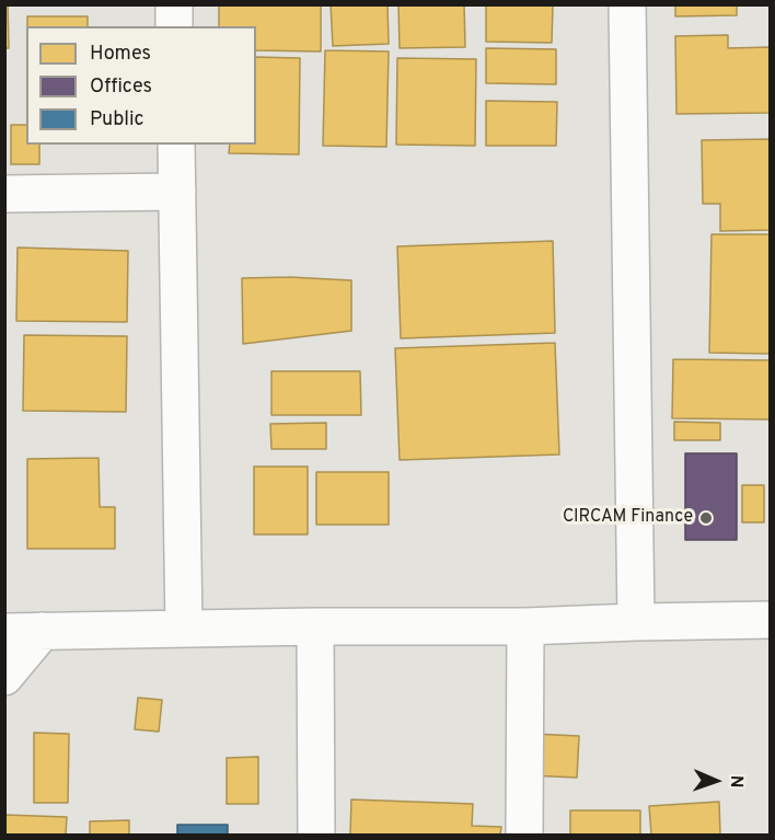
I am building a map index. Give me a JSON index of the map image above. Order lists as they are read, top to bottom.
{
  "places": ["CIRCAM Finance"],
  "legend": ["Homes", "Offices", "Public"],
  "north": "right"
}
